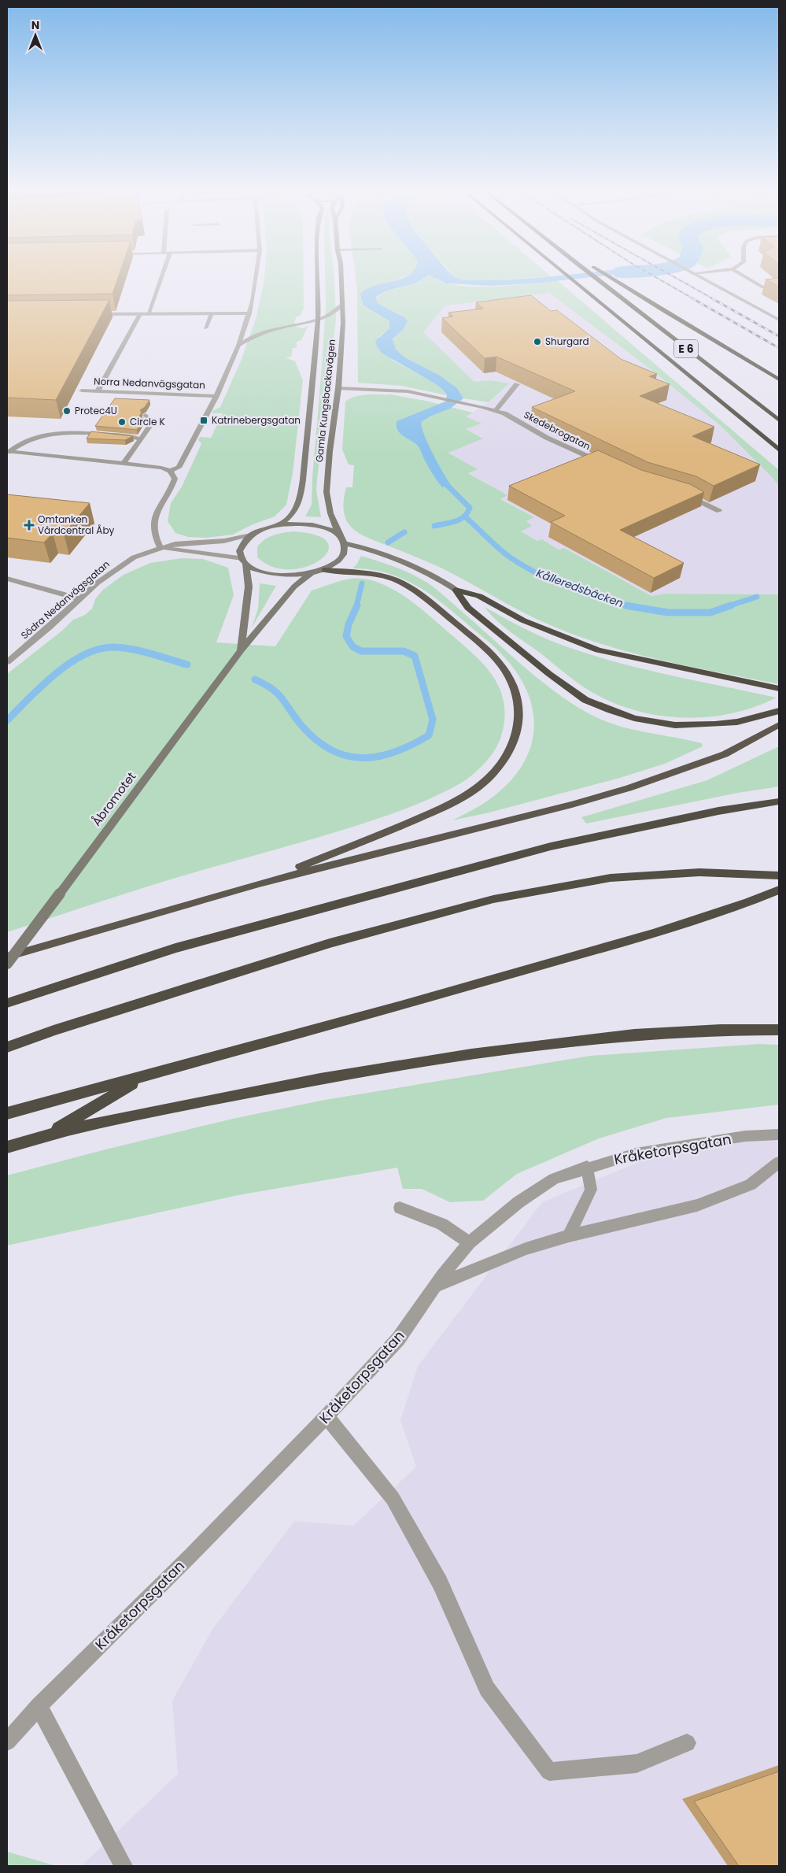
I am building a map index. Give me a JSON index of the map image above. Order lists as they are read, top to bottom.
{
  "streets": {
    "highway": ["E 6"],
    "main road": ["Gamla Kungsbackavägen", "Åbromotet"],
    "street": [
      "Norra Nedanvägsgatan",
      "Skedebrogatan",
      "Södra Nedanvägsgatan",
      "Kråketorpsgatan"
    ]
  },
  "crossings": [
    ["Gamla Kungsbackavägen", "Skedebrogatan"],
    ["Södra Nedanvägsgatan", "Åbromotet"]
  ],
  "water": ["Kålleredsbäcken"],
  "places": {
    "other": ["Shurgard", "Protec4U", "Circle K"],
    "transit": ["Katrinebergsgatan"],
    "health": ["Omtanken Vårdcentral Åby"]
  },
  "north": "top"
}
